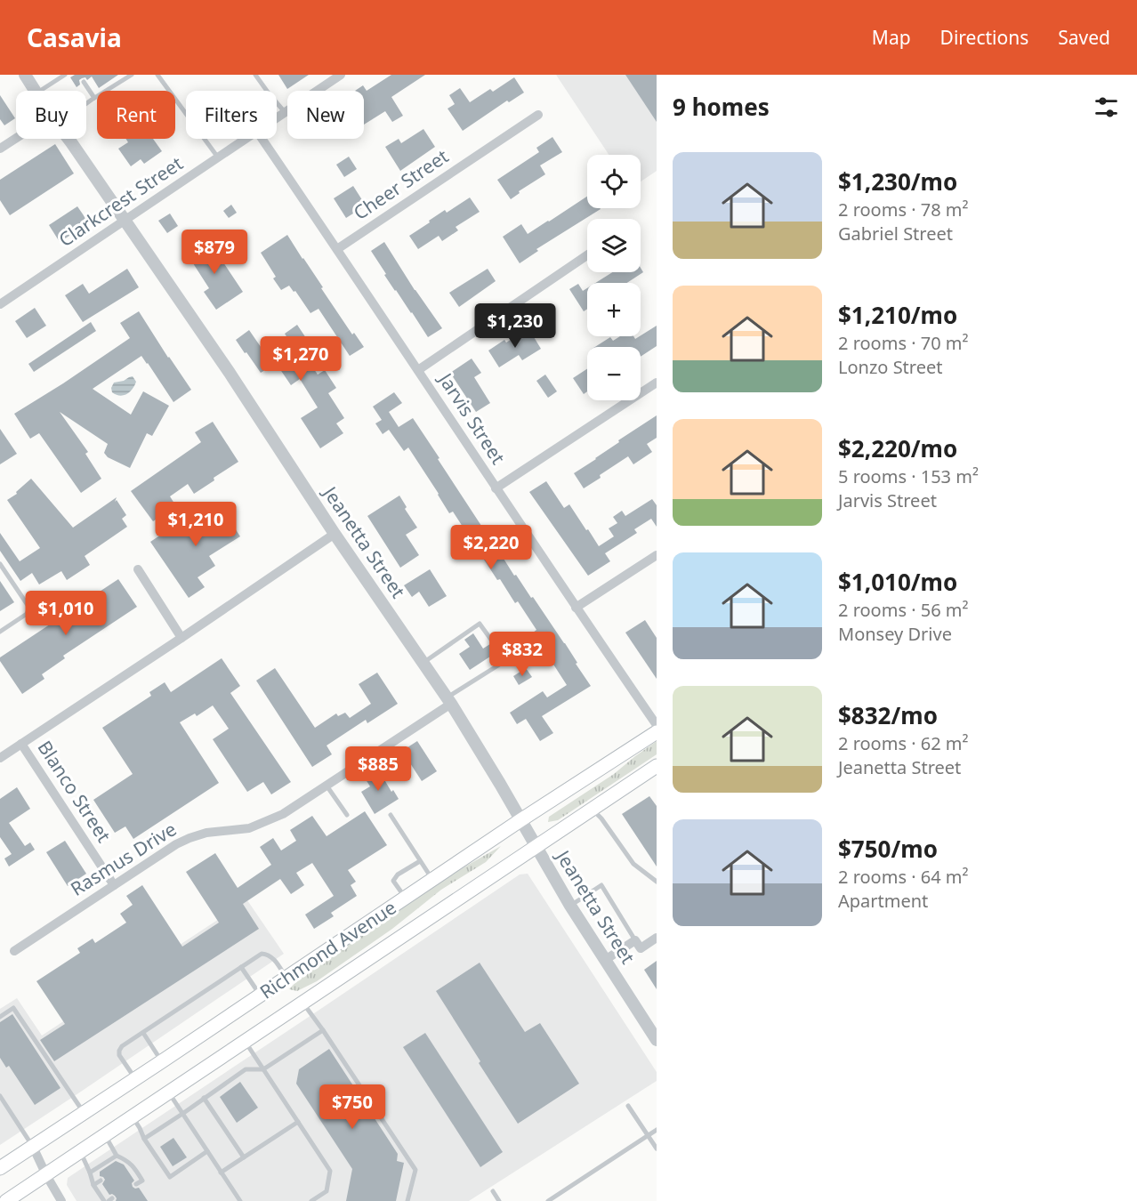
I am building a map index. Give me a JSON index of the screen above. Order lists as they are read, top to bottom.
{
  "streets": {
    "main road": ["Richmond Avenue"],
    "street": [
      "Cheer Street",
      "Clarkcrest Street",
      "Jarvis Street",
      "Jeanetta Street",
      "Blanco Street",
      "Rasmus Drive"
    ]
  },
  "crossings": [
    ["Cheer Street", "Jarvis Street"],
    ["Clarkcrest Street", "Jeanetta Street"],
    ["Jeanetta Street", "Rasmus Drive"],
    ["Jeanetta Street", "Richmond Avenue"],
    ["Blanco Street", "Rasmus Drive"]
  ],
  "page": {
    "header": "Casavia",
    "nav": ["Map", "Directions", "Saved"],
    "heading": "9 homes",
    "chip": [
      "Buy",
      "Rent",
      "Filters",
      "New"
    ],
    "list": [
      {
        "name": "$1,230/mo",
        "note": "2 rooms · 78 m² · Gabriel Street"
      },
      {
        "name": "$1,210/mo",
        "note": "2 rooms · 70 m² · Lonzo Street"
      },
      {
        "name": "$2,220/mo",
        "note": "5 rooms · 153 m² · Jarvis Street"
      },
      {
        "name": "$1,010/mo",
        "note": "2 rooms · 56 m² · Monsey Drive"
      },
      {
        "name": "$832/mo",
        "note": "2 rooms · 62 m² · Jeanetta Street"
      },
      {
        "name": "$750/mo",
        "note": "2 rooms · 64 m² · Apartment"
      }
    ],
    "map_buttons": ["+", "−"],
    "price": [
      "$879",
      "$1,230",
      "$1,270",
      "$1,210",
      "$2,220",
      "$1,010",
      "$832",
      "$885",
      "$750"
    ]
  }
}
